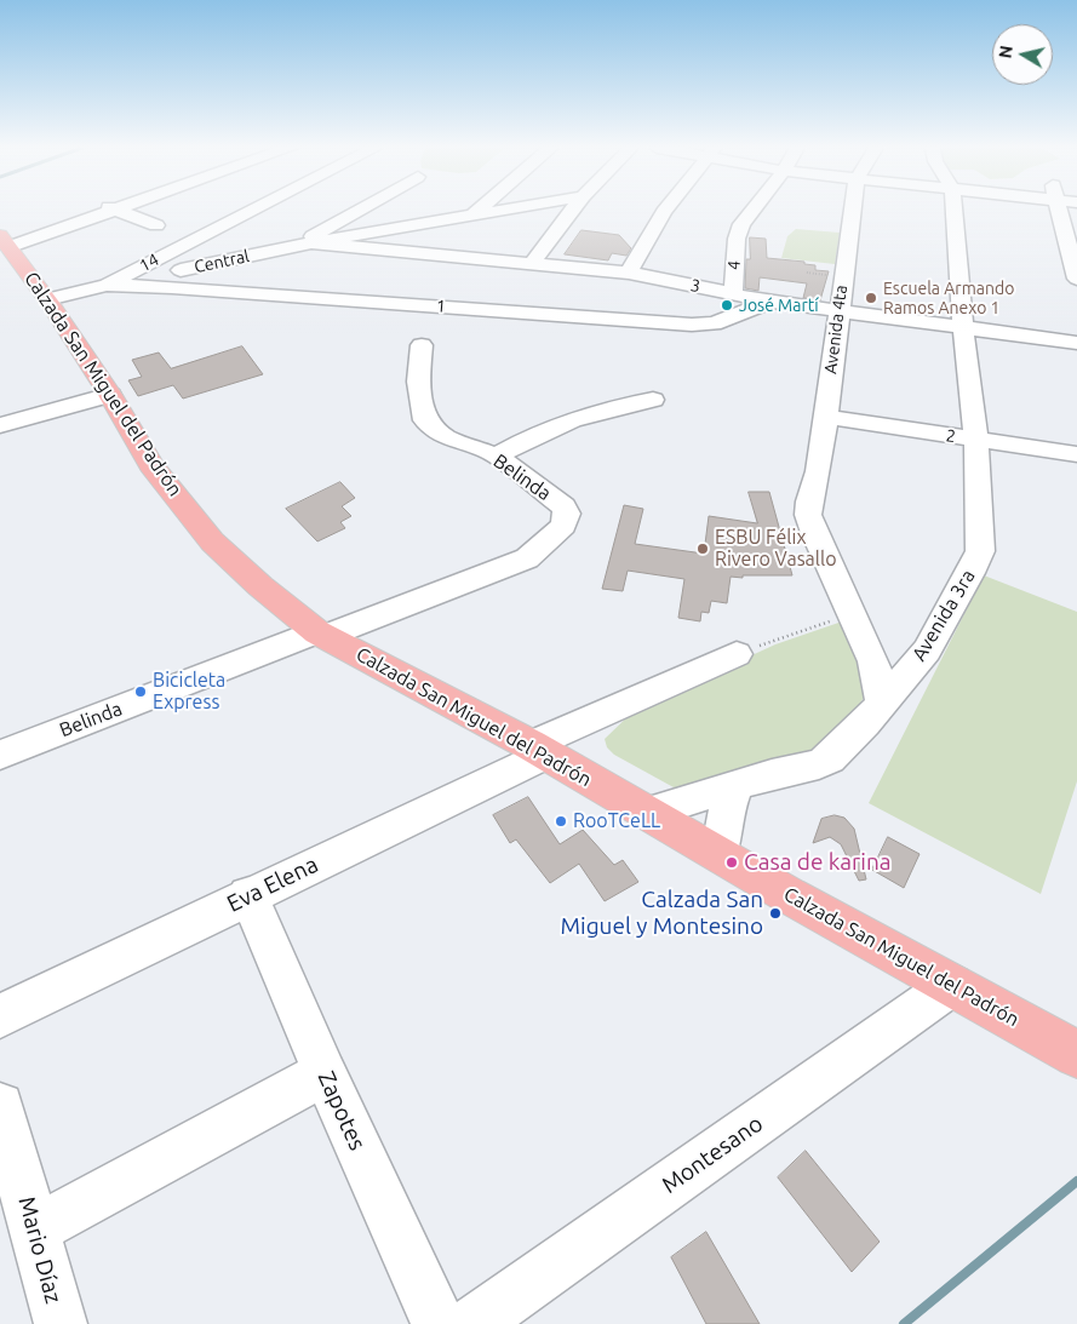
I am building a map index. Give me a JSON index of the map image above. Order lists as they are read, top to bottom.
{
  "streets": {
    "main road": ["Calzada San Miguel del Padrón"],
    "street": [
      "Central",
      "14",
      "4",
      "3",
      "1",
      "Avenida 4ta",
      "2",
      "Belinda",
      "Avenida 3ra",
      "Eva Elena",
      "Zapotes",
      "Montesano",
      "Mario Díaz"
    ]
  },
  "crossings": [
    ["Central", "14"],
    ["Central", "3"],
    ["Central", "1"],
    ["14", "1"],
    ["14", "Calzada San Miguel del Padrón"],
    ["4", "3"],
    ["3", "1"],
    ["3", "Avenida 4ta"],
    ["3", "Avenida 3ra"],
    ["Avenida 4ta", "2"],
    ["Avenida 4ta", "Avenida 3ra"],
    ["Calzada San Miguel del Padrón", "Belinda"],
    ["Calzada San Miguel del Padrón", "Avenida 3ra"],
    ["Calzada San Miguel del Padrón", "Eva Elena"],
    ["Calzada San Miguel del Padrón", "Montesano"],
    ["2", "Avenida 3ra"],
    ["Eva Elena", "Zapotes"]
  ],
  "places": [
    "Escuela Armando Ramos Anexo 1",
    "José Martí",
    "ESBU Félix Rivero Vasallo",
    "Bicicleta Express",
    "RooTCeLL",
    "Casa de karina",
    "Calzada San Miguel y Montesino"
  ],
  "north": "left"
}
